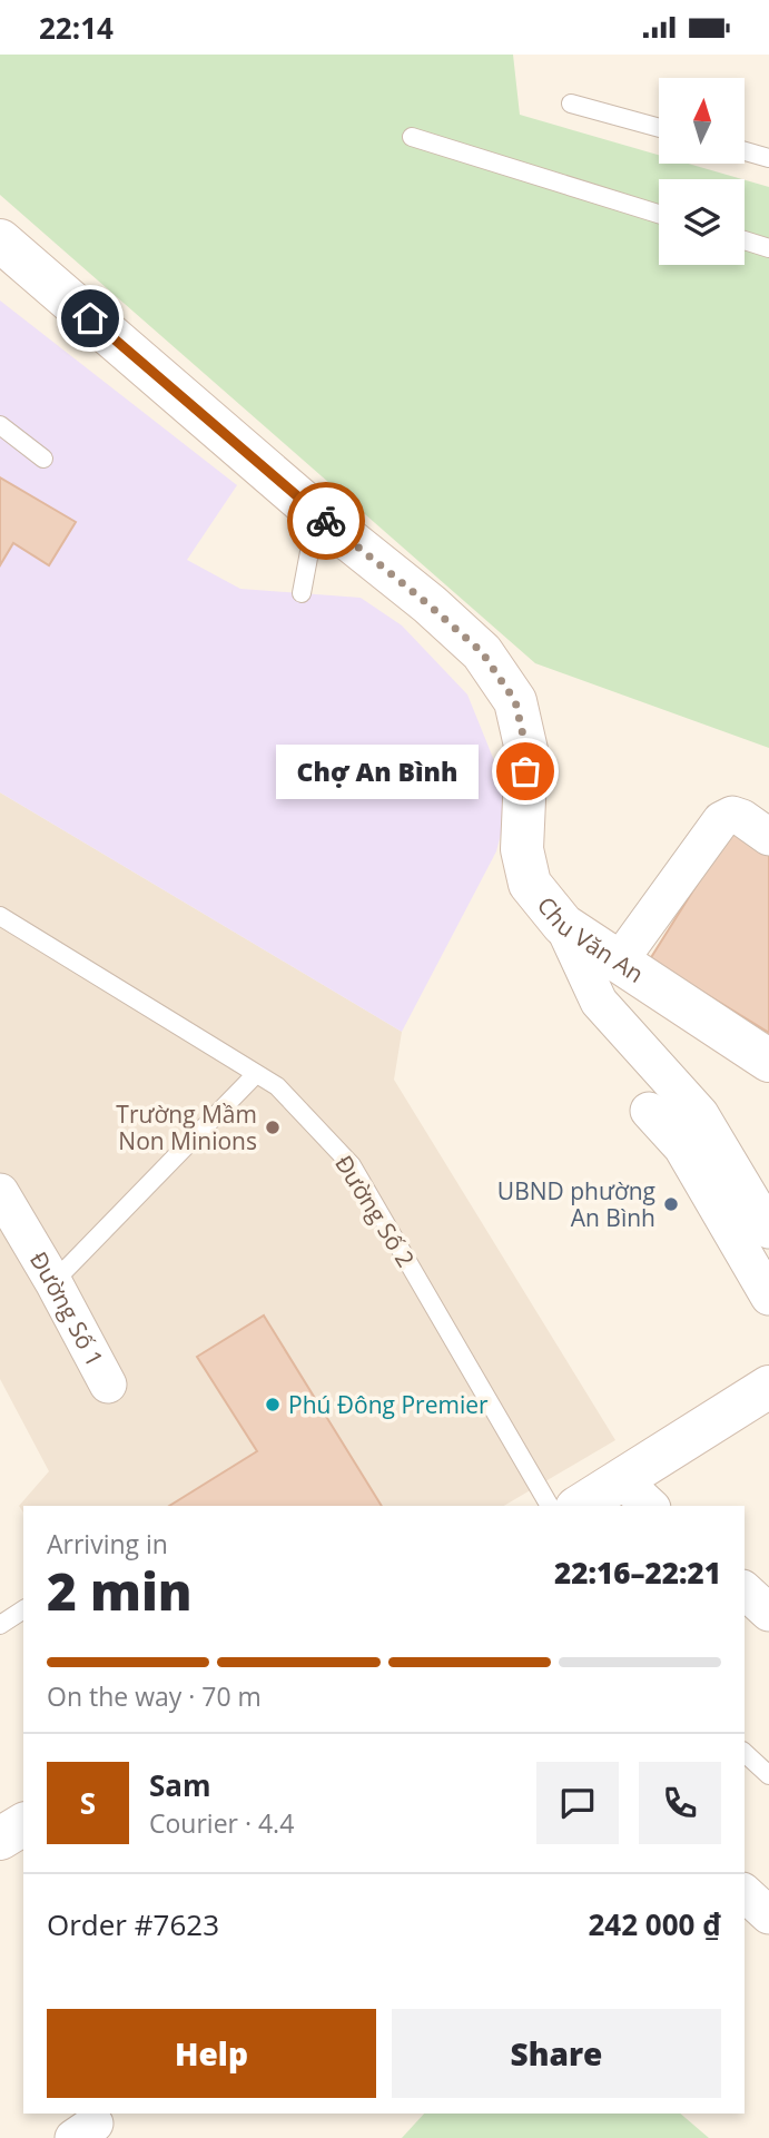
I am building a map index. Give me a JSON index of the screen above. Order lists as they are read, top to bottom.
{
  "streets": {
    "street": ["Chu Văn An", "Đường Số 1"],
    "lane": ["Đường Số 2"]
  },
  "places": [
    "Chợ An Bình",
    "Trường Mầm Non Minions",
    "UBND phường An Bình",
    "Phú Đông Premier"
  ],
  "north": "top",
  "page": {
    "status": "22:14",
    "bubble": "Chợ An Bình",
    "heading": ["2 min", "Arriving in", "22:16–22:21"],
    "panel": [
      "Sam",
      "Courier · 4.4",
      "Order #7623",
      "242 000 ₫"
    ],
    "bar": "On the way · 70 m",
    "round": "S",
    "buttons": ["Help", "Share"]
  }
}
